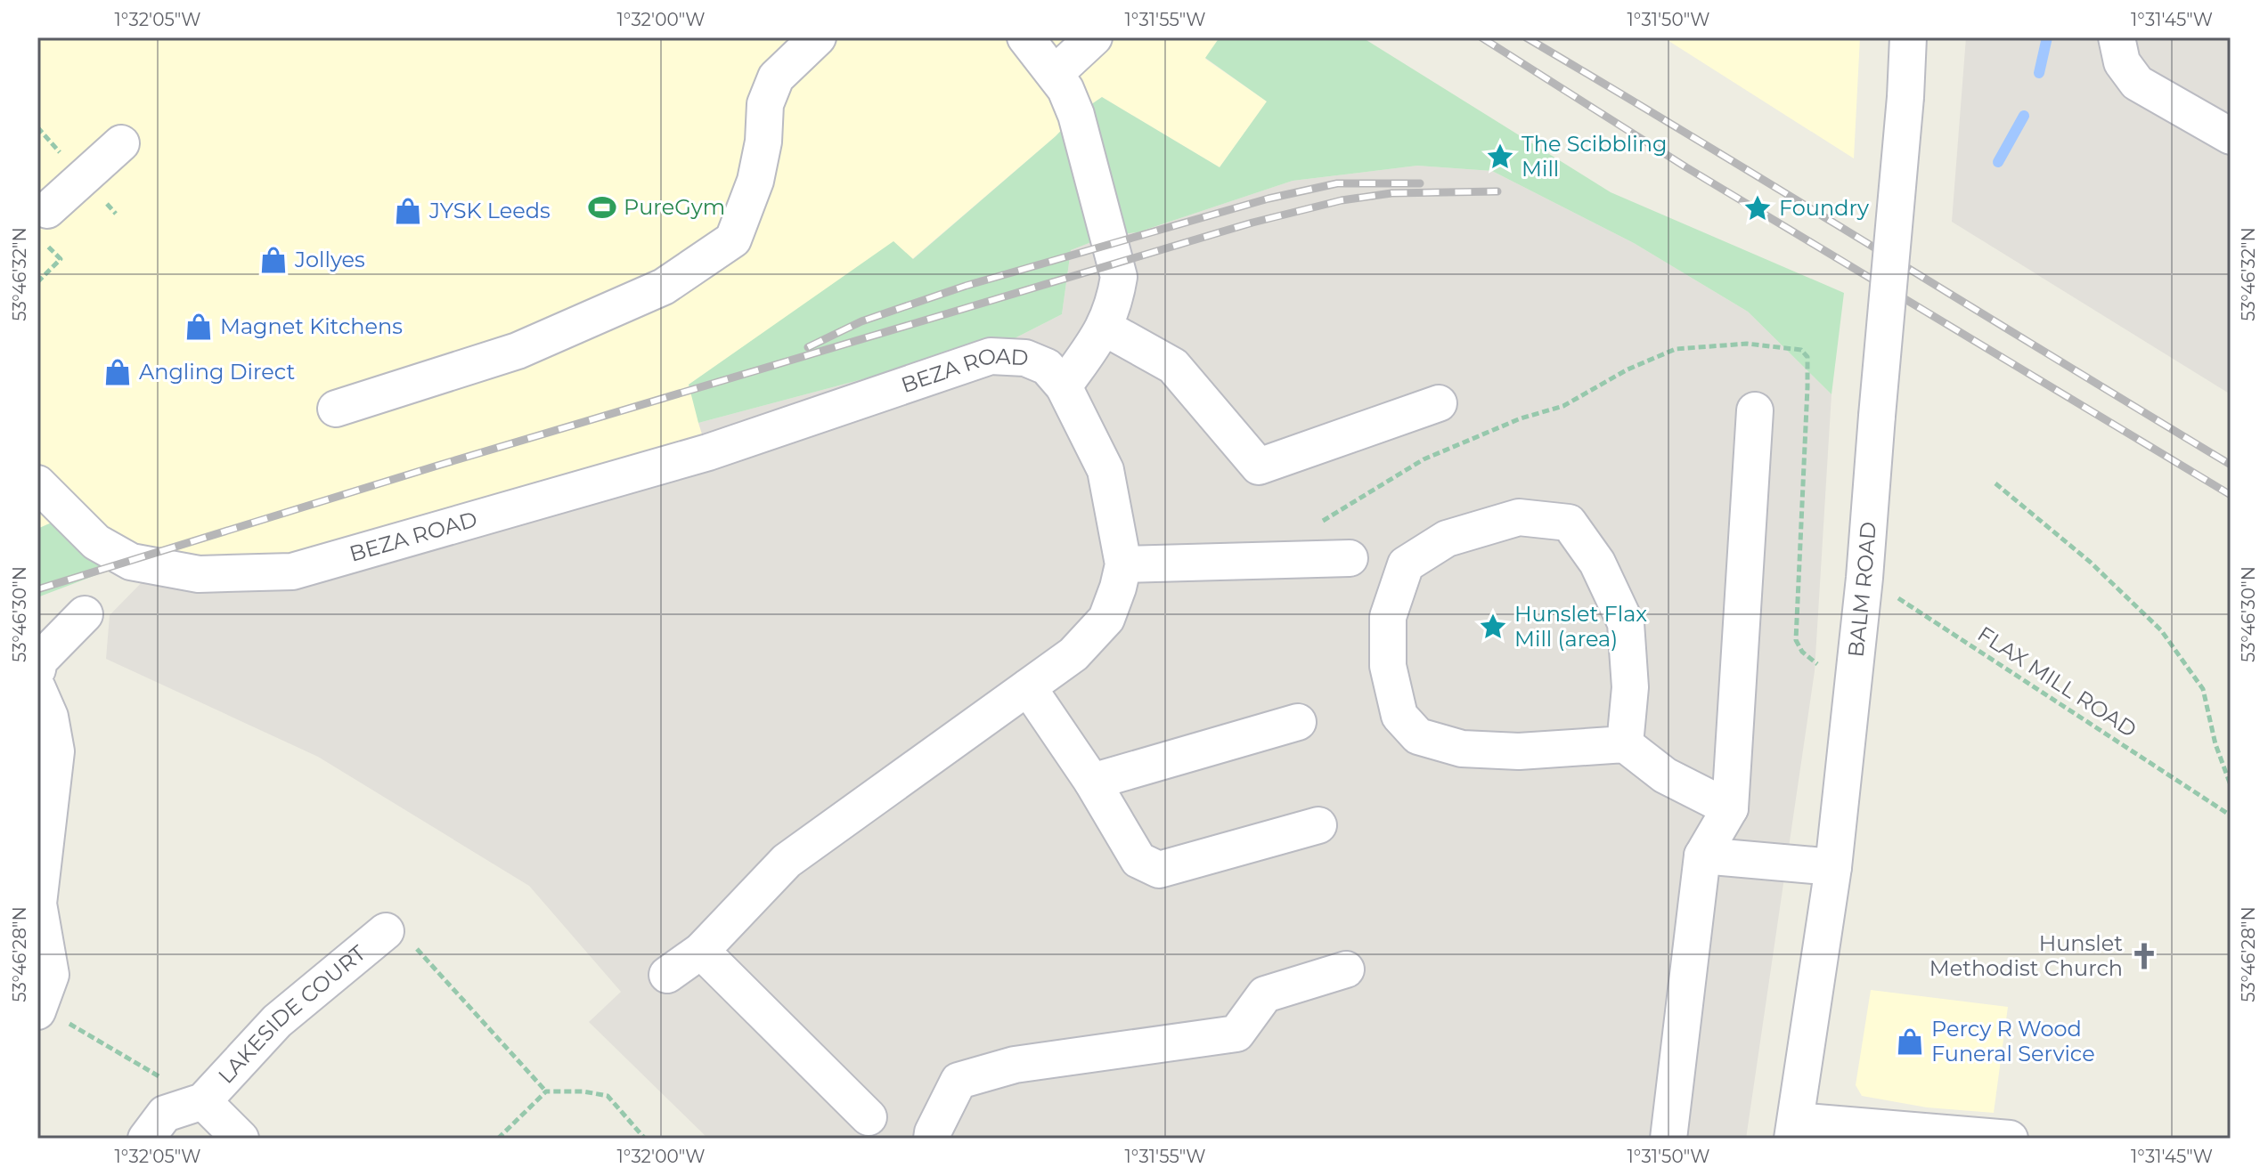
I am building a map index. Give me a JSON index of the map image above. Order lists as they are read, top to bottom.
{
  "streets": {
    "street": ["BEZA ROAD", "BALM ROAD", "LAKESIDE COURT"],
    "path": ["FLAX MILL ROAD"]
  },
  "crossings": [
    ["BALM ROAD", "FLAX MILL ROAD"]
  ],
  "places": {
    "place": ["The Scibbling Mill", "Foundry", "Hunslet Flax Mill (area)"],
    "sports": ["PureGym"],
    "shop": [
      "JYSK Leeds",
      "Jollyes",
      "Magnet Kitchens",
      "Angling Direct",
      "Percy R Wood Funeral Service"
    ],
    "church": ["Hunslet Methodist Church"]
  },
  "coordinates": [
    "1°32'05\"W",
    "1°32'00\"W",
    "1°31'55\"W",
    "1°31'50\"W",
    "1°31'45\"W",
    "53°46'32\"N",
    "53°46'30\"N",
    "53°46'28\"N"
  ]
}
